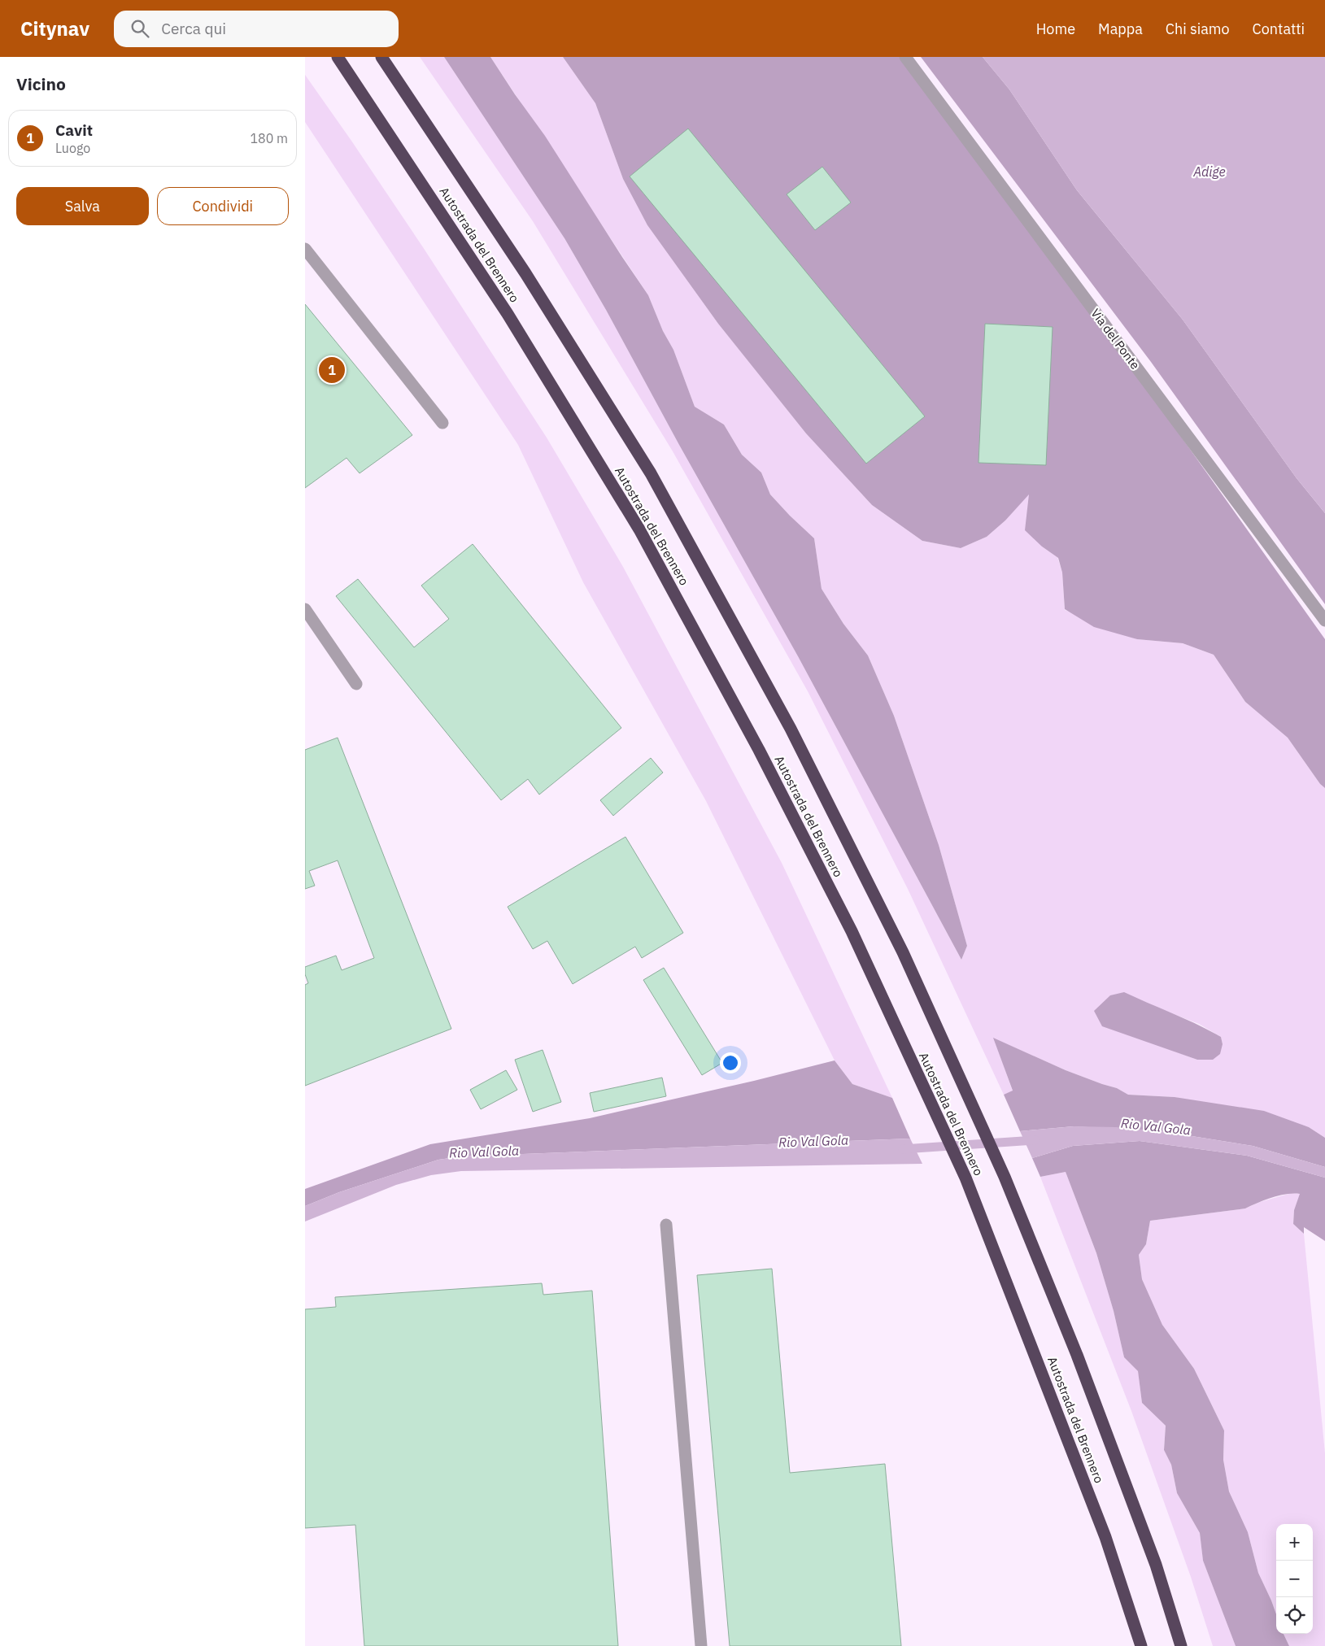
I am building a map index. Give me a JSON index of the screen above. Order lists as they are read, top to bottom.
{
  "streets": {
    "highway": ["Autostrada del Brennero"],
    "street": ["Via del Ponte"]
  },
  "water": ["Adige", "Rio Val Gola"],
  "page": {
    "header": "Citynav",
    "search": "Cerca qui",
    "nav": [
      "Home",
      "Mappa",
      "Chi siamo",
      "Contatti"
    ],
    "heading": "Vicino",
    "list": [
      {
        "mark": "1",
        "name": "Cavit",
        "note": "Luogo",
        "value": "180 m"
      }
    ],
    "buttons": ["Salva", "Condividi"],
    "pins": "1",
    "map_buttons": ["+", "−"]
  }
}
